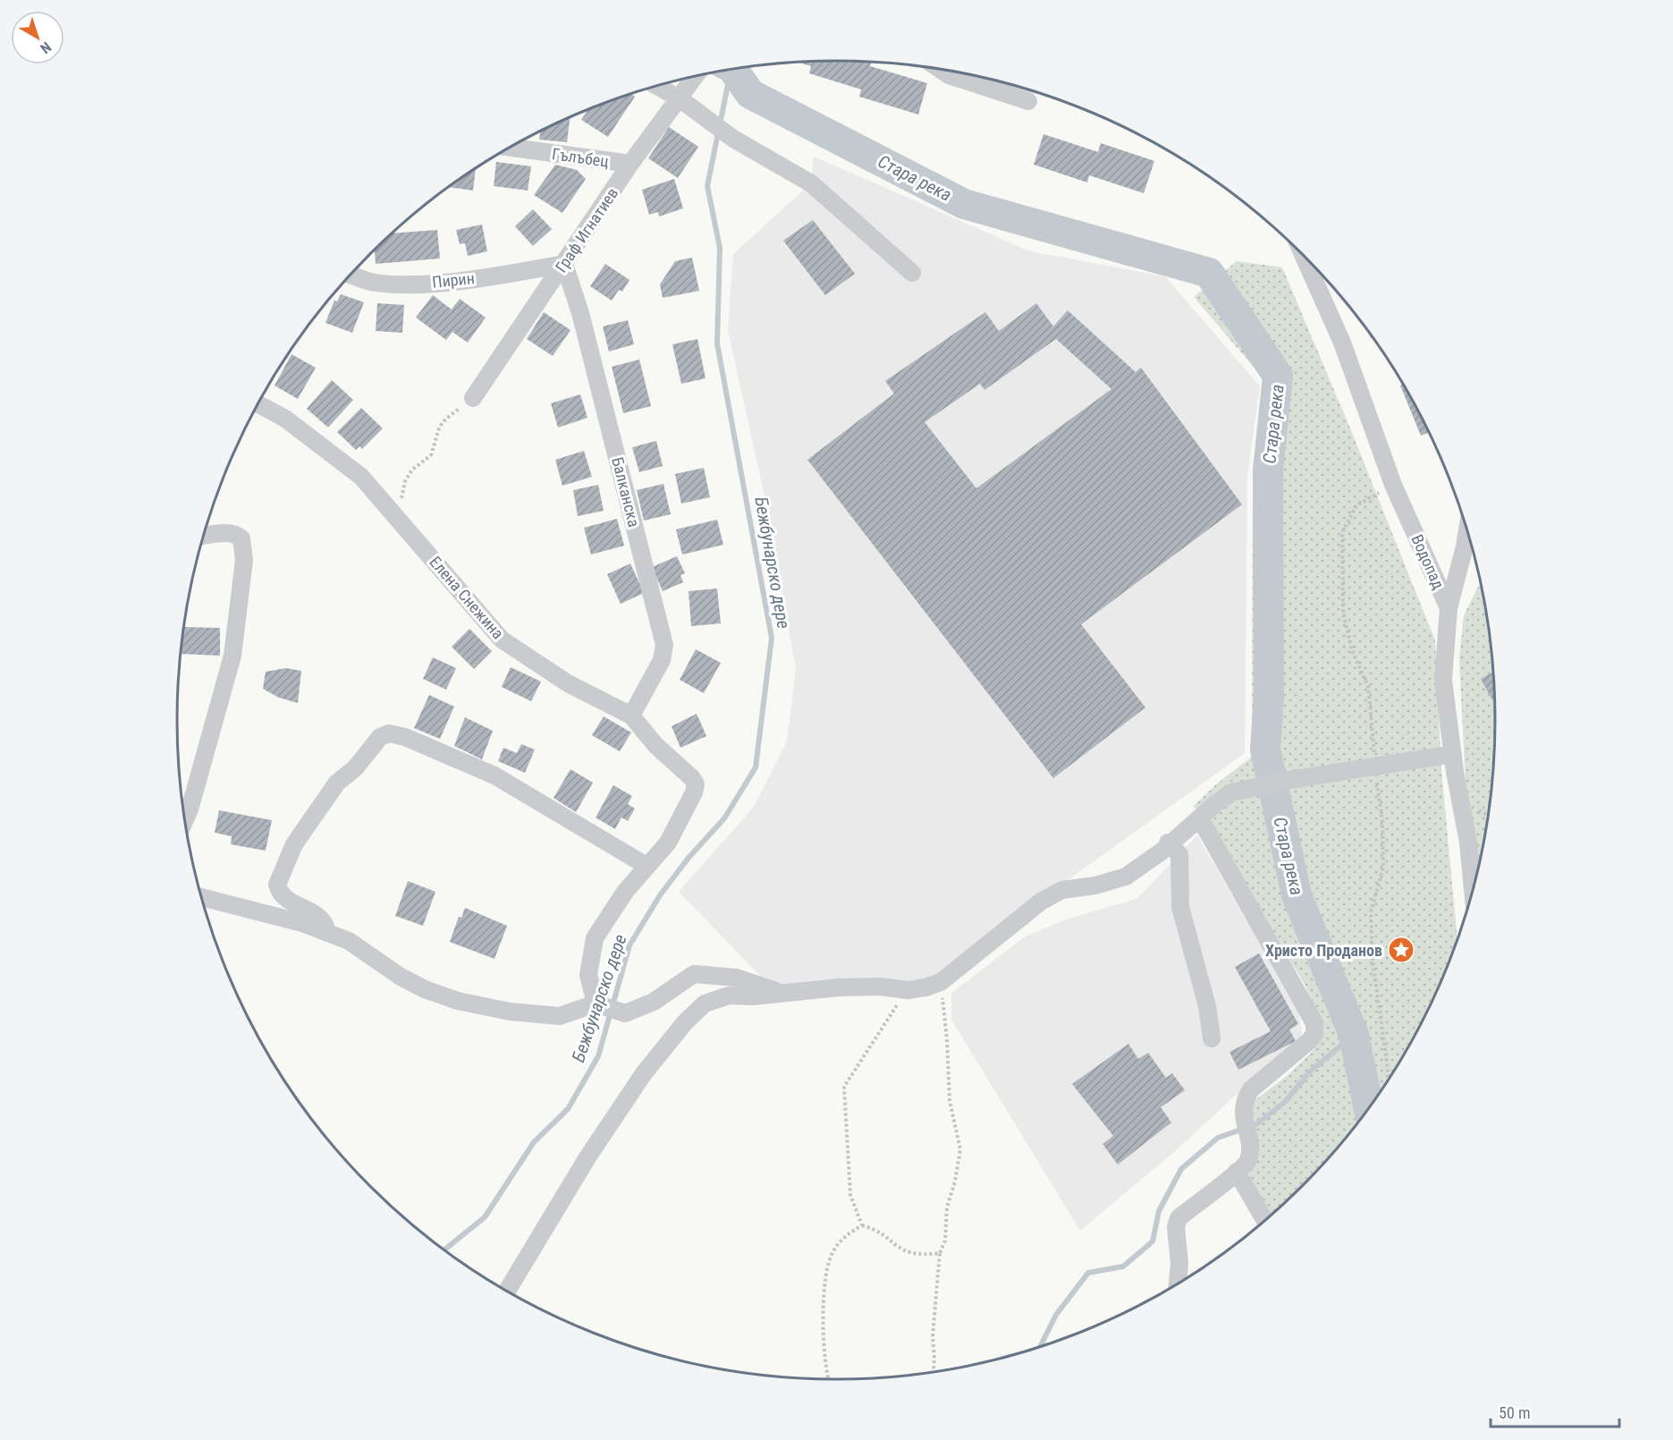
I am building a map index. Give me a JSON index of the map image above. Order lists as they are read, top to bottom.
{
  "streets": {
    "street": [
      "Гълъбец",
      "Граф Игнатиев",
      "Пирин",
      "Балканска",
      "Водопад",
      "Елена Снежина"
    ]
  },
  "crossings": [
    ["Гълъбец", "Граф Игнатиев"],
    ["Граф Игнатиев", "Пирин"],
    ["Граф Игнатиев", "Балканска"],
    ["Пирин", "Балканска"],
    ["Балканска", "Елена Снежина"]
  ],
  "water": ["Стара река", "Бежбунарско дере"],
  "places": {
    "place": ["Христо Проданов"]
  },
  "scale_bar": "50 m",
  "north": "bottom right"
}
